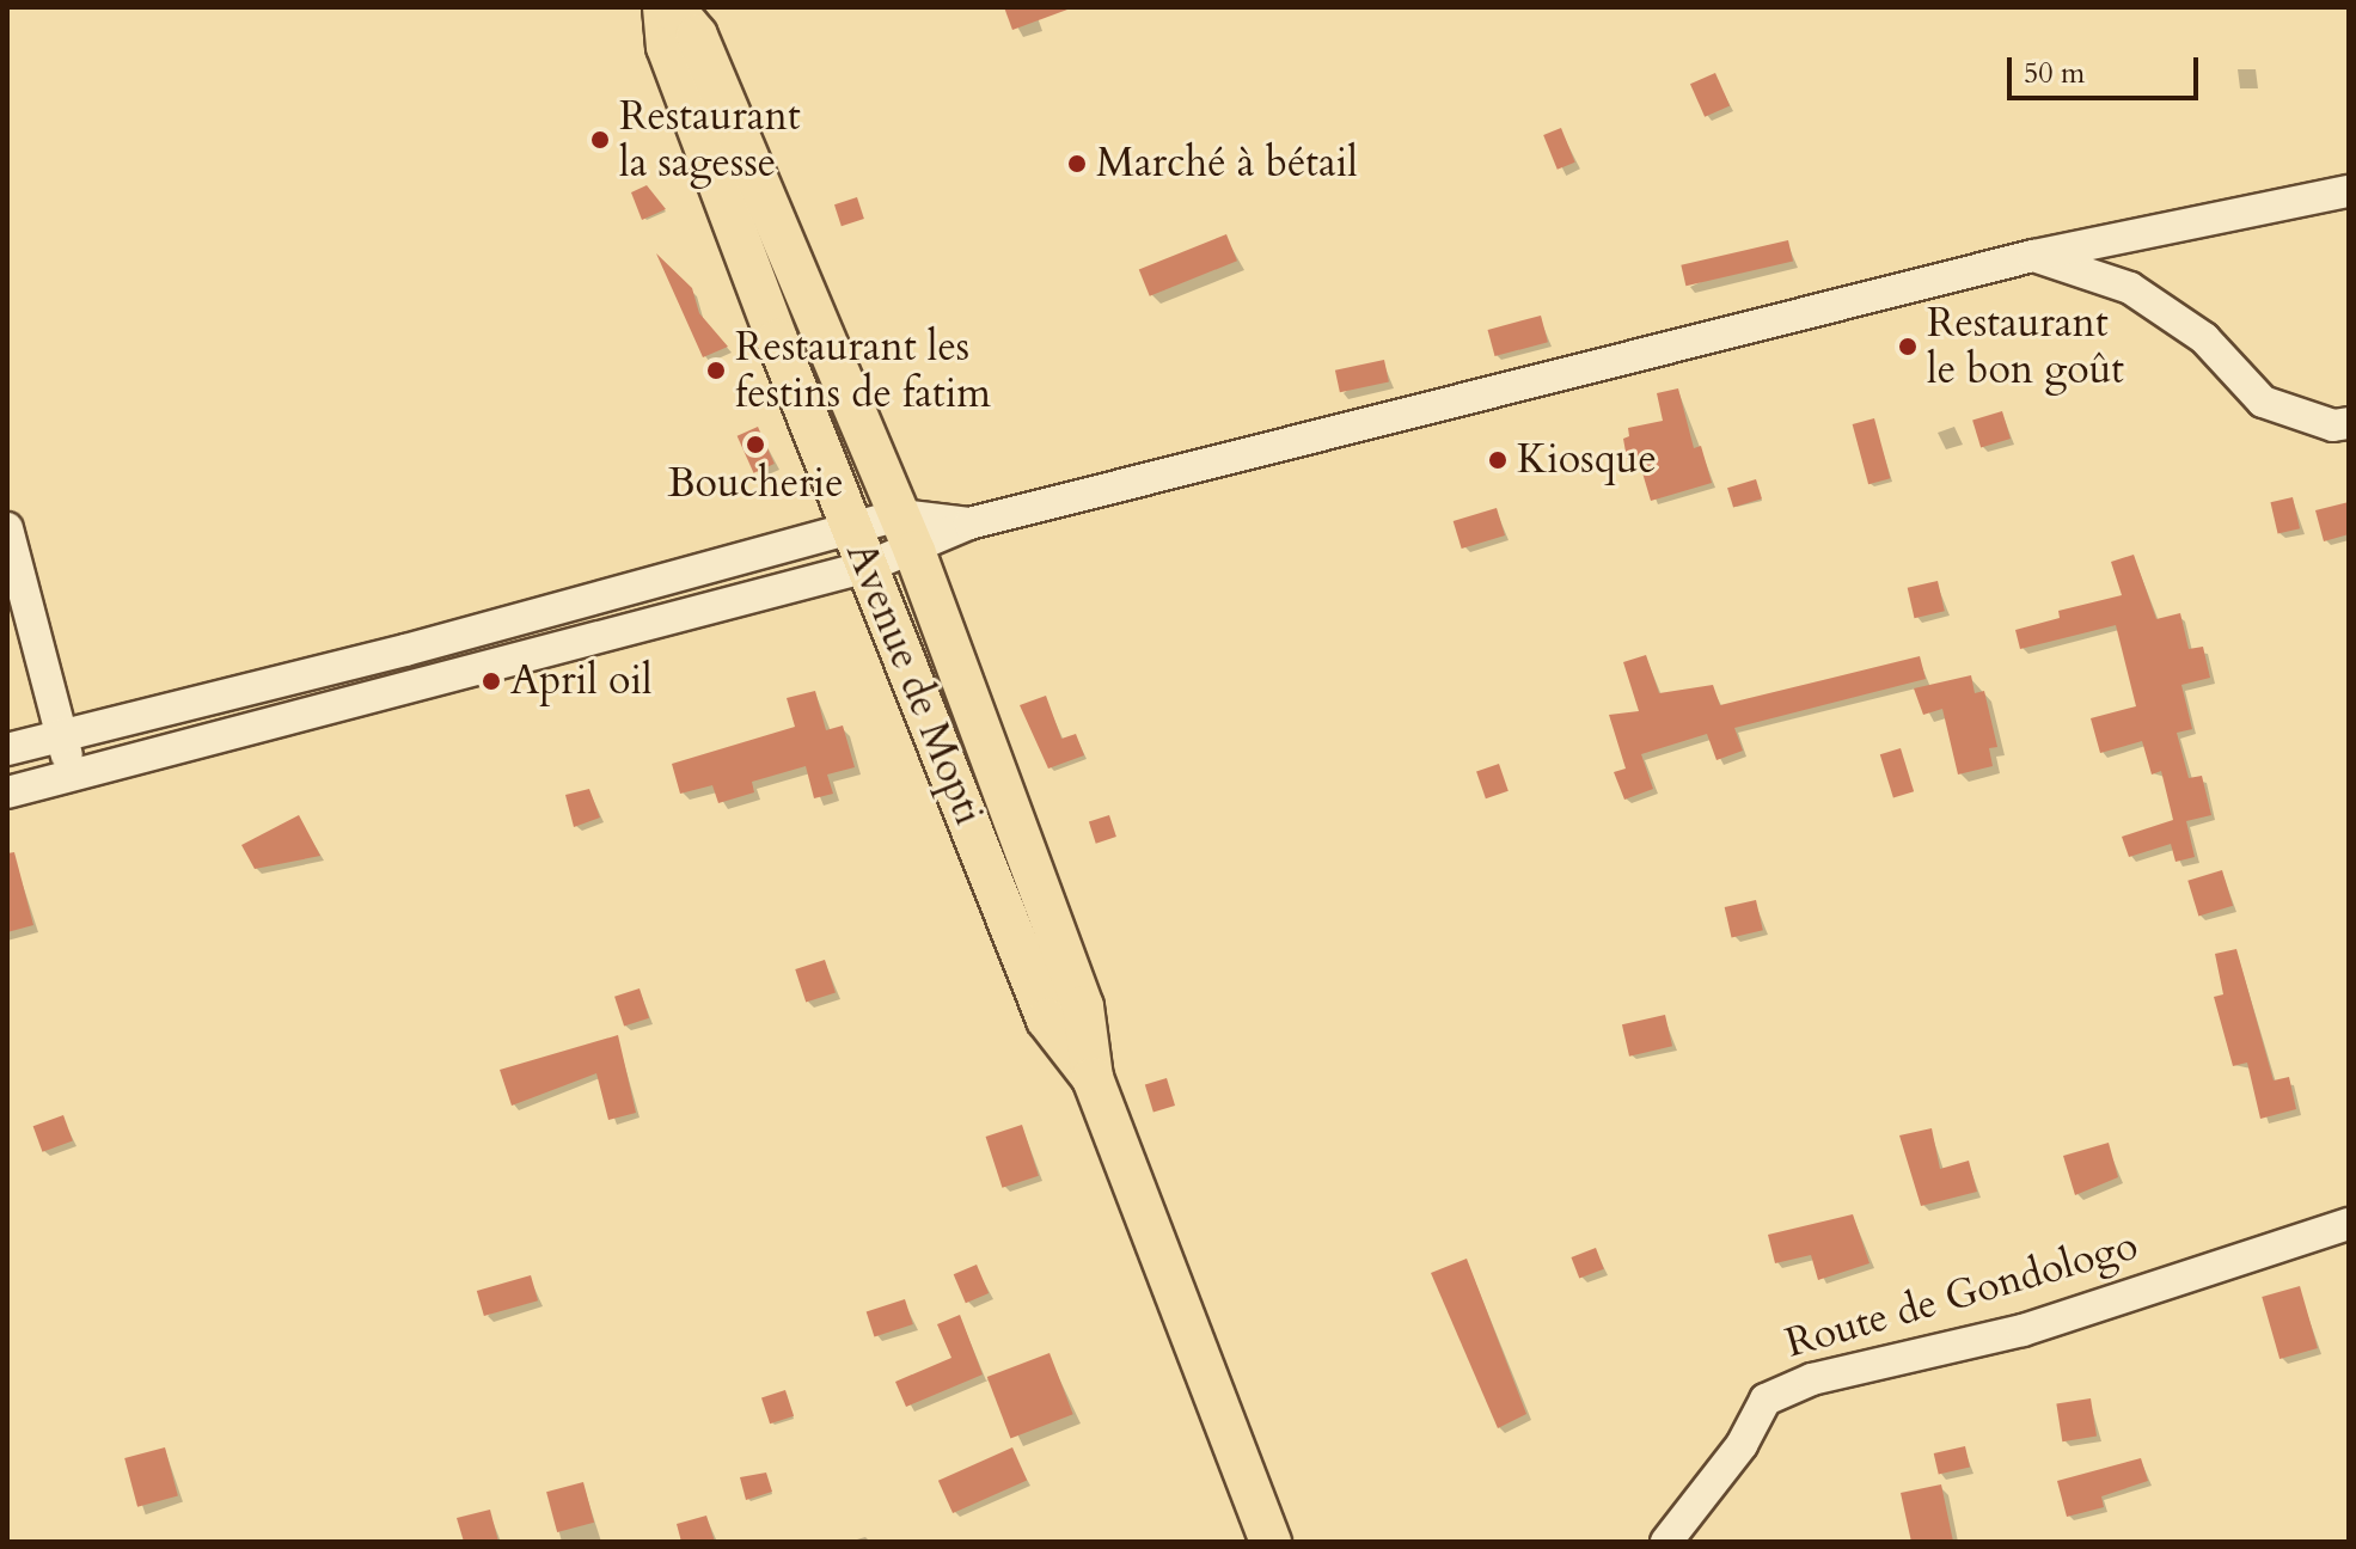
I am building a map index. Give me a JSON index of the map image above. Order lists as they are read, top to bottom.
{
  "streets": {
    "main road": ["Avenue de Mopti"],
    "street": ["Route de Gondologo"]
  },
  "places": [
    "Restaurant la sagesse",
    "Marché à bétail",
    "Restaurant le bon goût",
    "Restaurant les festins de fatim",
    "Boucherie",
    "Kiosque",
    "April oil"
  ],
  "scale_bar": "50 m"
}
